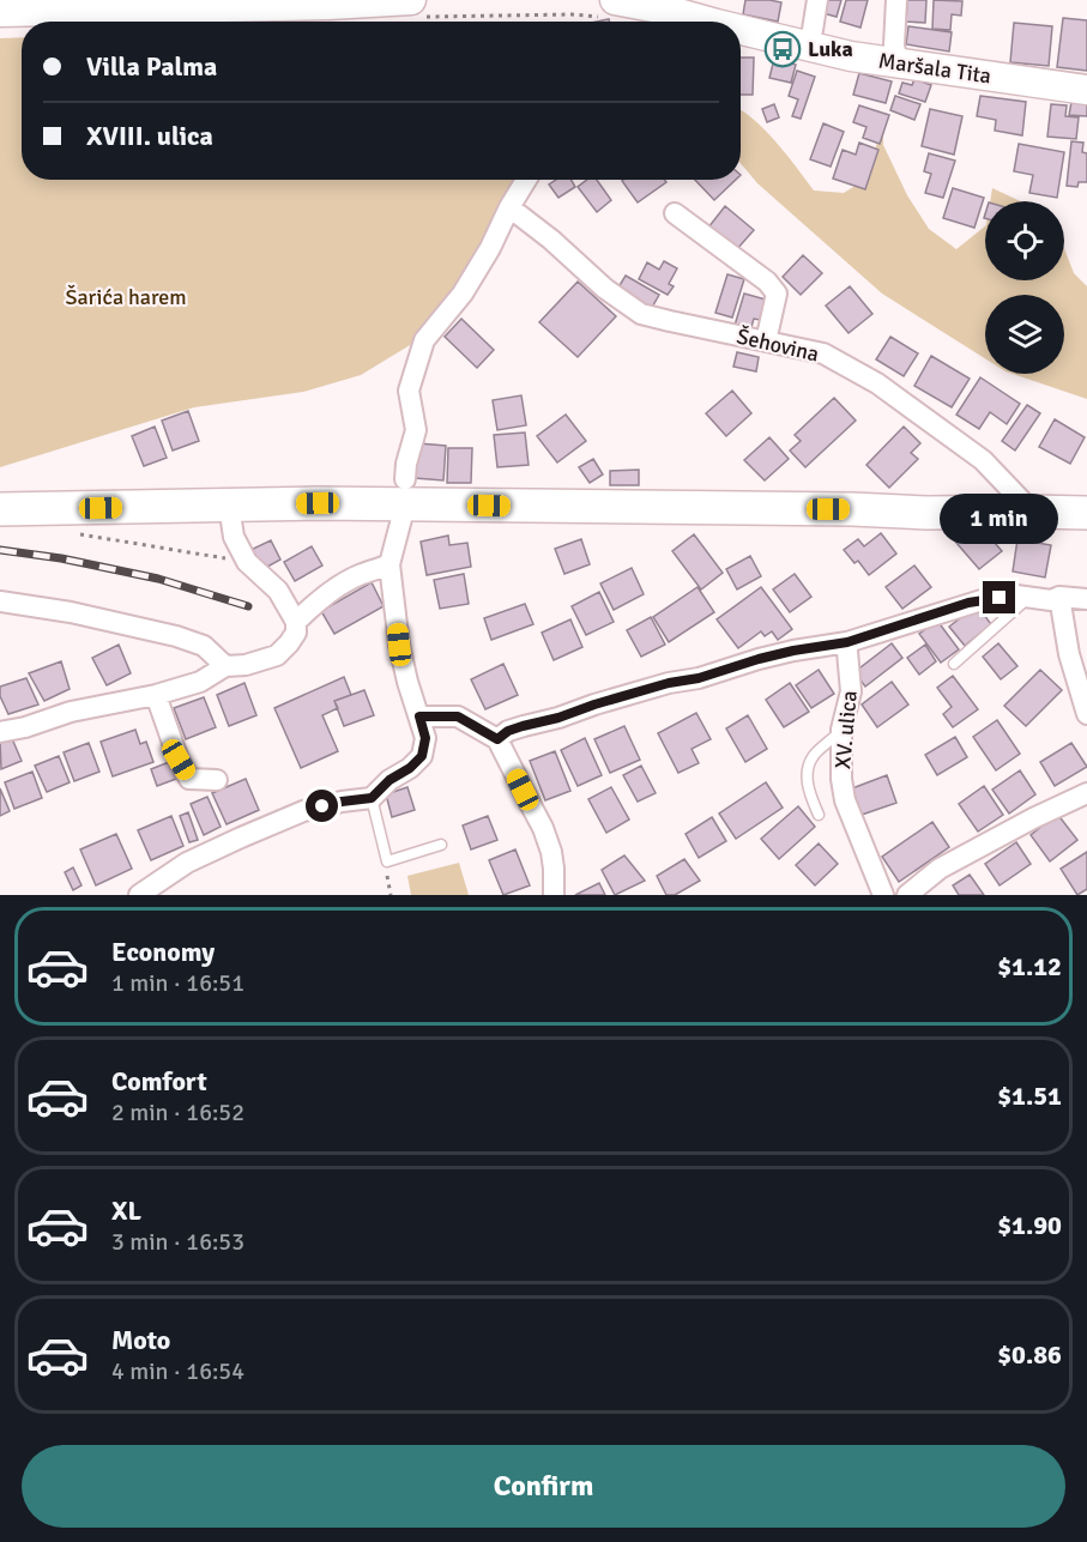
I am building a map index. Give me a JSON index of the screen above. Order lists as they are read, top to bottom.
{
  "streets": {
    "street": ["Maršala Tita", "Šehovina", "XV. ulica"]
  },
  "parks": ["Šarića harem"],
  "places": {
    "bus stop": ["Luka"]
  },
  "page": {
    "banner": ["Villa Palma", "XVIII. ulica"],
    "bubble": "1 min",
    "list": [
      {
        "name": "Economy",
        "note": "1 min · 16:51",
        "value": "$1.12"
      },
      {
        "name": "Comfort",
        "note": "2 min · 16:52",
        "value": "$1.51"
      },
      {
        "name": "XL",
        "note": "3 min · 16:53",
        "value": "$1.90"
      },
      {
        "name": "Moto",
        "note": "4 min · 16:54",
        "value": "$0.86"
      }
    ],
    "buttons": "Confirm"
  }
}
